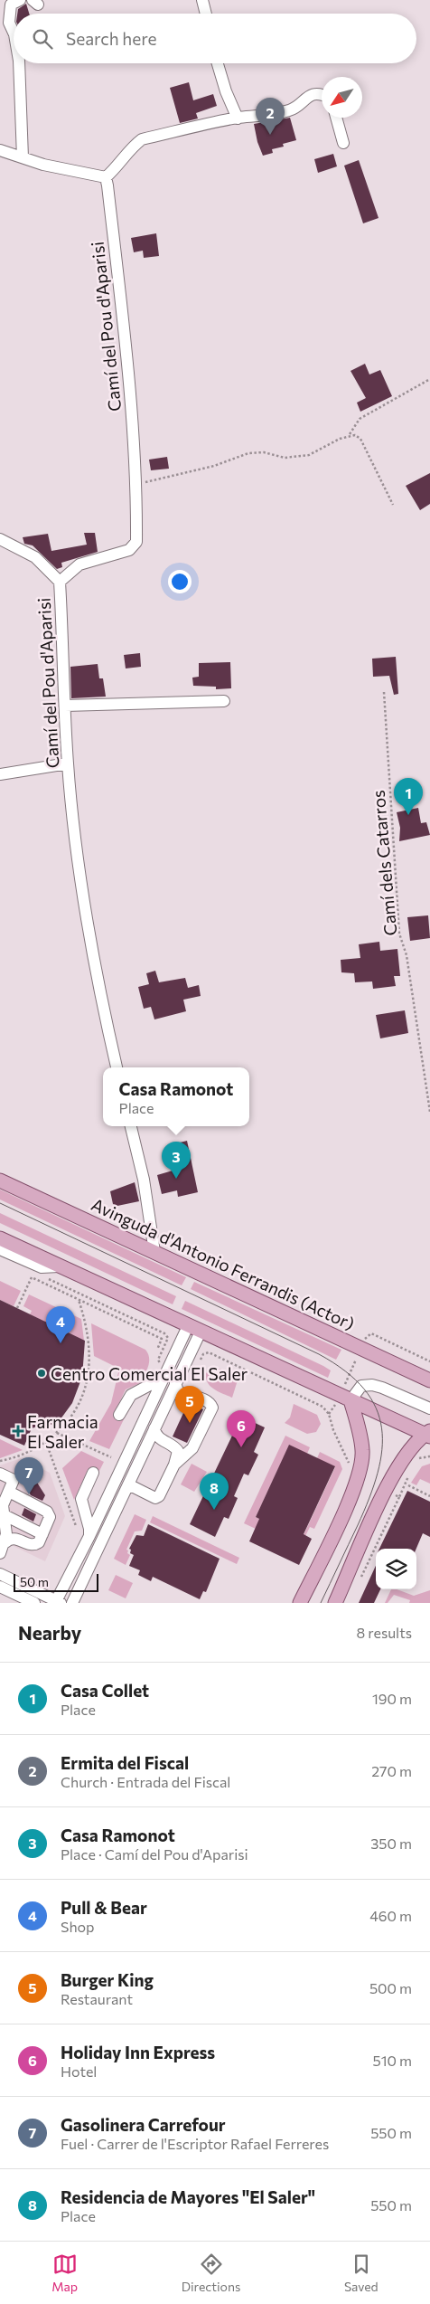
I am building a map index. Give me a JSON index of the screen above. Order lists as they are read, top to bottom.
{
  "streets": {
    "main road": ["Avinguda d'Antonio Ferrandis (Actor)"],
    "street": ["Camí del Pou d'Aparisi"],
    "path": ["Camí dels Catarros"]
  },
  "places": {
    "other": ["Centro Comercial El Saler"],
    "health": ["Farmacia El Saler"]
  },
  "scale_bar": "50 m",
  "north": "bottom left",
  "page": {
    "search": "Search here",
    "pins": [
      "2",
      "1",
      "3",
      "4",
      "5",
      "6",
      "7",
      "8"
    ],
    "popup": ["Casa Ramonot", "Place"],
    "scale": "50 m",
    "heading": ["Nearby", "8 results"],
    "list": [
      {
        "mark": "1",
        "name": "Casa Collet",
        "note": "Place",
        "value": "190 m"
      },
      {
        "mark": "2",
        "name": "Ermita del Fiscal",
        "note": "Church · Entrada del Fiscal",
        "value": "270 m"
      },
      {
        "mark": "3",
        "name": "Casa Ramonot",
        "note": "Place · Camí del Pou d'Aparisi",
        "value": "350 m"
      },
      {
        "mark": "4",
        "name": "Pull & Bear",
        "note": "Shop",
        "value": "460 m"
      },
      {
        "mark": "5",
        "name": "Burger King",
        "note": "Restaurant",
        "value": "500 m"
      },
      {
        "mark": "6",
        "name": "Holiday Inn Express",
        "note": "Hotel",
        "value": "510 m"
      },
      {
        "mark": "7",
        "name": "Gasolinera Carrefour",
        "note": "Fuel · Carrer de l'Escriptor Rafael Ferreres",
        "value": "550 m"
      },
      {
        "mark": "8",
        "name": "Residencia de Mayores \"El Saler\"",
        "note": "Place",
        "value": "550 m"
      }
    ],
    "nav": ["Map", "Directions", "Saved"]
  }
}
